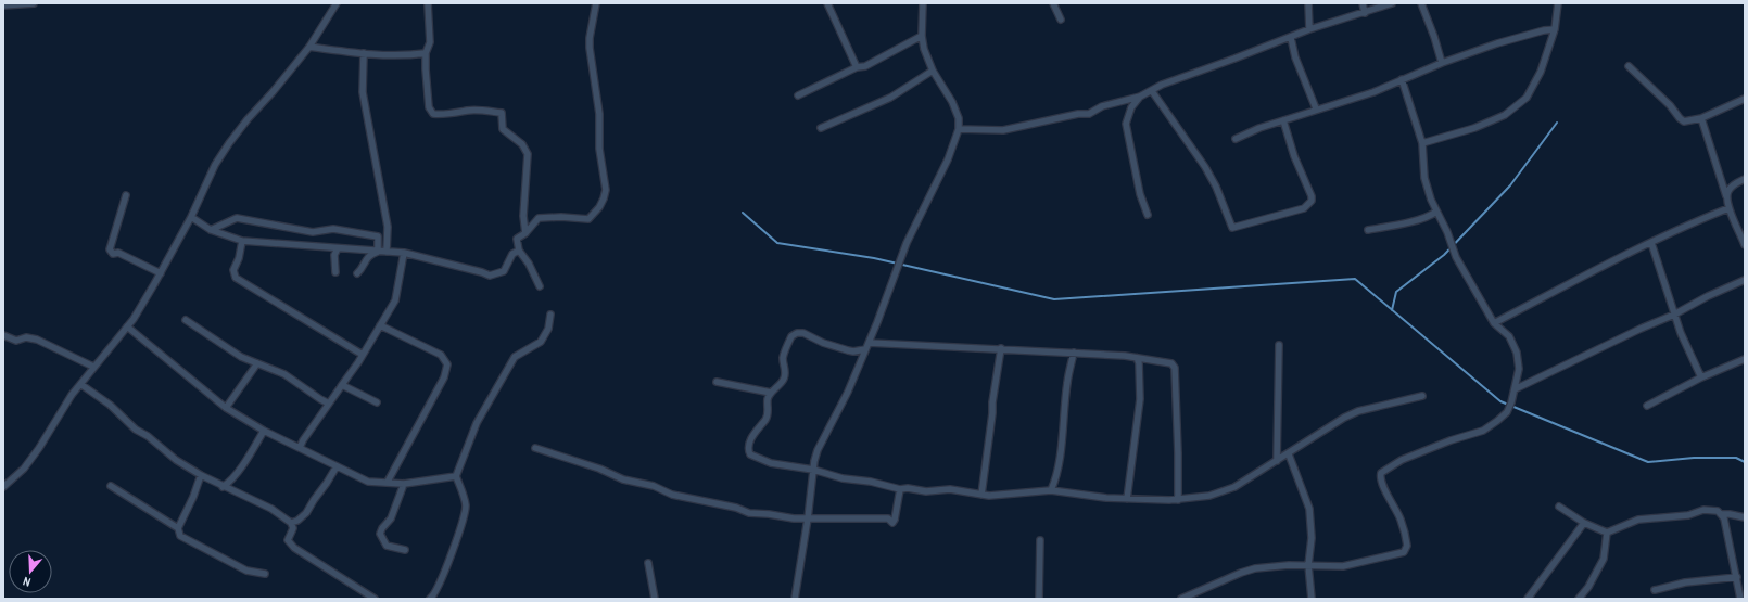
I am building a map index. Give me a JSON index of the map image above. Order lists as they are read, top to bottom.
{
  "north": "bottom"
}
